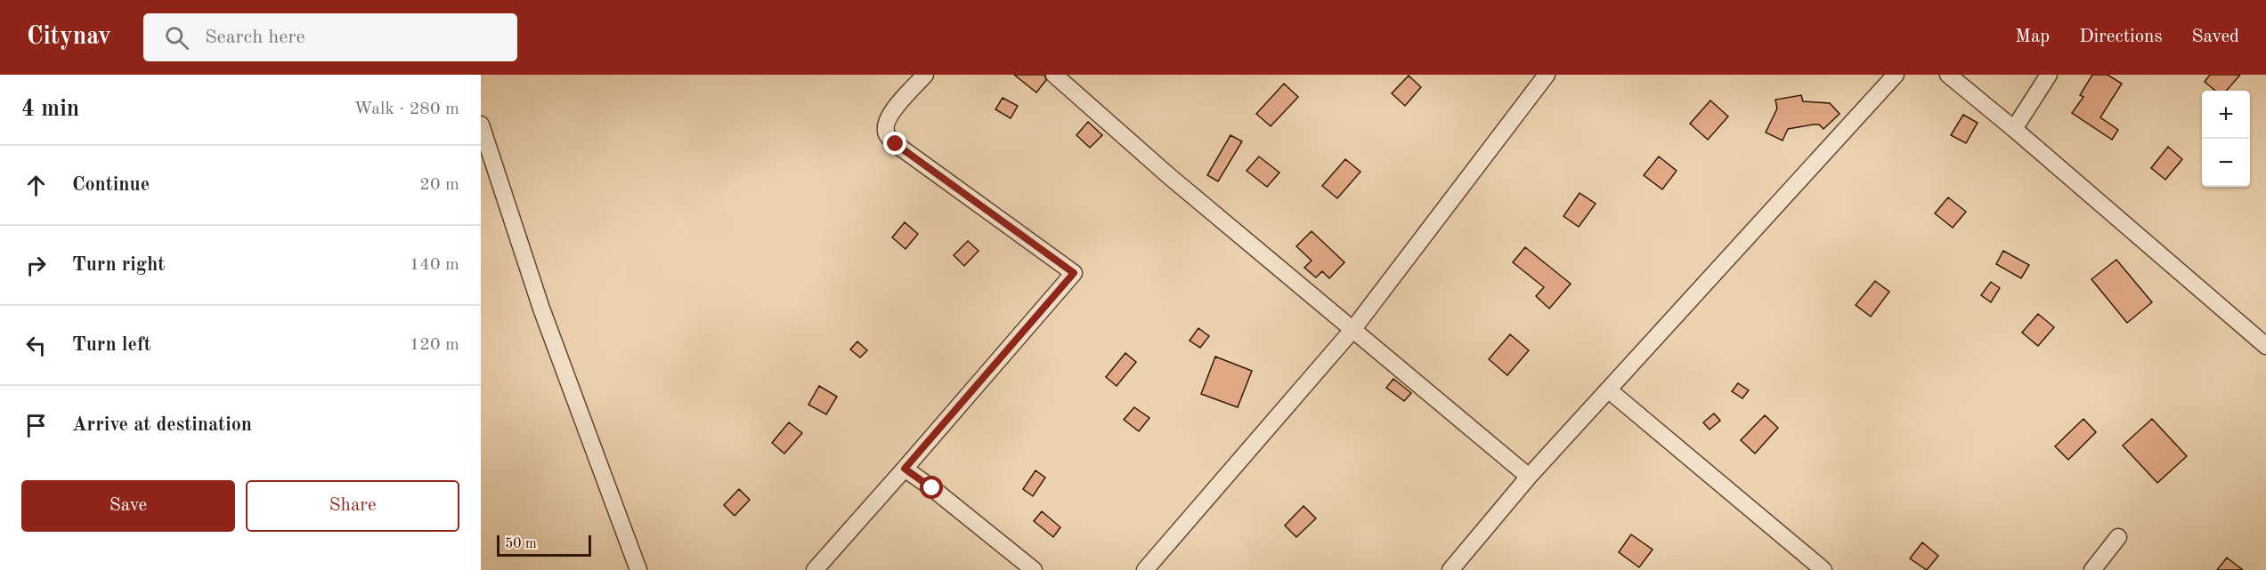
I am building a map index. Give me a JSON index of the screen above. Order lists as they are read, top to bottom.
{
  "scale_bar": "50 m",
  "page": {
    "header": "Citynav",
    "search": "Search here",
    "nav": ["Map", "Directions", "Saved"],
    "heading": ["4 min", "Walk · 280 m"],
    "map_buttons": ["+", "−"],
    "list": [
      ["Continue", "20 m"],
      ["Turn right", "140 m"],
      ["Turn left", "120 m"],
      "Arrive at destination"
    ],
    "buttons": ["Save", "Share"],
    "scale": "50 m"
  }
}
